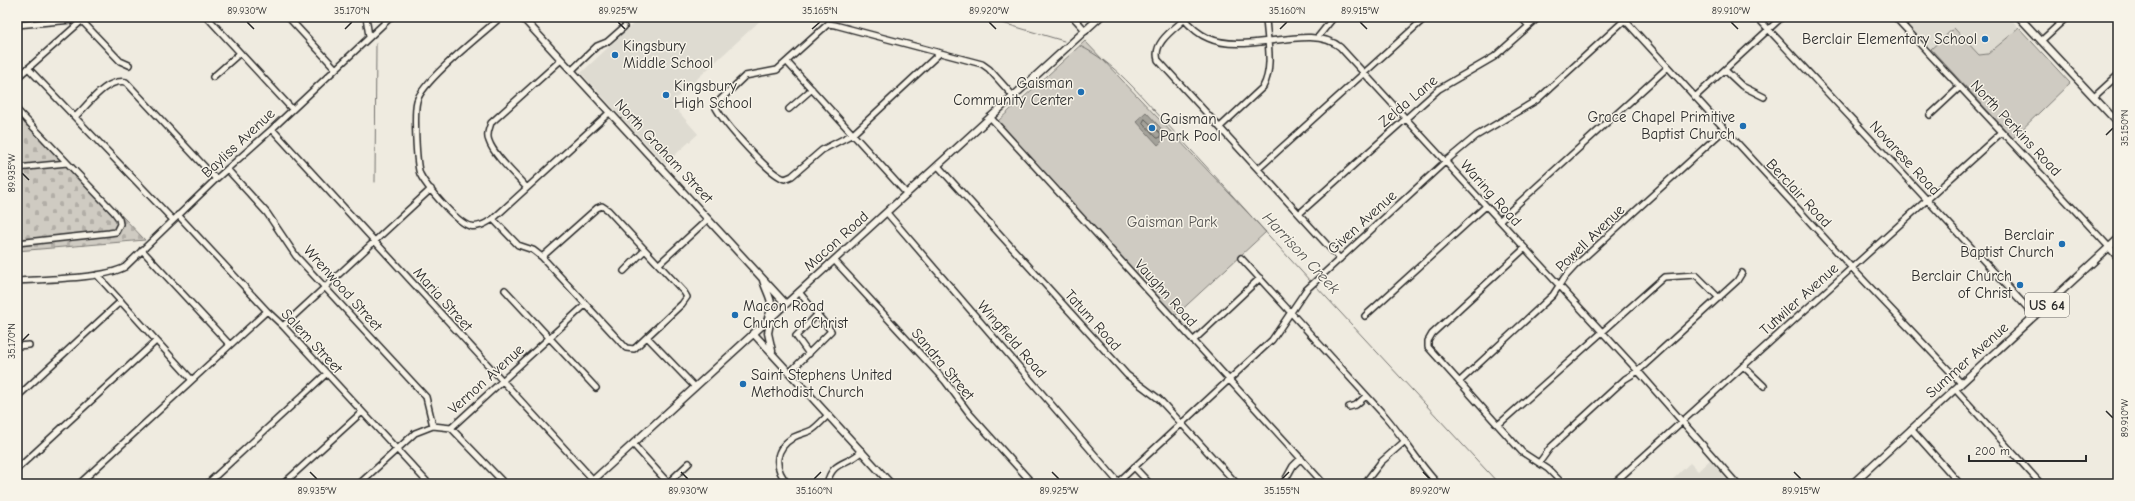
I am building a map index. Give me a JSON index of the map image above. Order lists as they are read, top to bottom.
{
  "streets": {
    "main road": [
      "North Perkins Road",
      "North Graham Street",
      "Macon Road",
      "US 64",
      "Summer Avenue"
    ],
    "street": [
      "Zelda Lane",
      "Bayliss Avenue",
      "Novarese Road",
      "Waring Road",
      "Berclair Road",
      "Given Avenue",
      "Powell Avenue",
      "Wrenwood Street",
      "Vaughn Road",
      "Maria Street",
      "Tutwiler Avenue",
      "Tatum Road",
      "Wingfield Road",
      "Salem Street",
      "Sandra Street",
      "Vernon Avenue"
    ]
  },
  "crossings": [
    ["Zelda Lane", "Waring Road"],
    ["North Perkins Road", "Tutwiler Avenue"],
    ["North Perkins Road", "Summer Avenue"],
    ["Bayliss Avenue", "Wrenwood Street"],
    ["Bayliss Avenue", "Maria Street"],
    ["Bayliss Avenue", "Salem Street"],
    ["North Graham Street", "Macon Road"],
    ["Novarese Road", "Tutwiler Avenue"],
    ["Novarese Road", "Summer Avenue"],
    ["Waring Road", "Given Avenue"],
    ["Waring Road", "Powell Avenue"],
    ["Waring Road", "Tutwiler Avenue"],
    ["Berclair Road", "Given Avenue"],
    ["Berclair Road", "Powell Avenue"],
    ["Berclair Road", "Tutwiler Avenue"],
    ["Berclair Road", "Summer Avenue"],
    ["Given Avenue", "Vaughn Road"],
    ["Given Avenue", "Tatum Road"],
    ["Given Avenue", "Wingfield Road"],
    ["Macon Road", "Vaughn Road"],
    ["Macon Road", "Maria Street"],
    ["Macon Road", "Tatum Road"],
    ["Macon Road", "Wingfield Road"],
    ["Macon Road", "Sandra Street"],
    ["Wrenwood Street", "Vernon Avenue"],
    ["Maria Street", "Vernon Avenue"],
    ["Salem Street", "Vernon Avenue"]
  ],
  "water": ["Harrison Creek"],
  "parks": ["Gaisman Park"],
  "places": [
    "Berclair Elementary School",
    "Kingsbury Middle School",
    "Gaisman Community Center",
    "Kingsbury High School",
    "Grace Chapel Primitive Baptist Church",
    "Gaisman Park Pool",
    "Berclair Baptist Church",
    "Berclair Church of Christ",
    "Macon Road Church of Christ",
    "Saint Stephens United Methodist Church"
  ],
  "scale_bar": "200 m",
  "coordinates": [
    "89.930°W",
    "35.170°N",
    "89.925°W",
    "35.165°N",
    "89.920°W",
    "35.160°N",
    "89.915°W",
    "89.910°W",
    "35.150°N",
    "89.935°W",
    "35.155°N"
  ]
}
